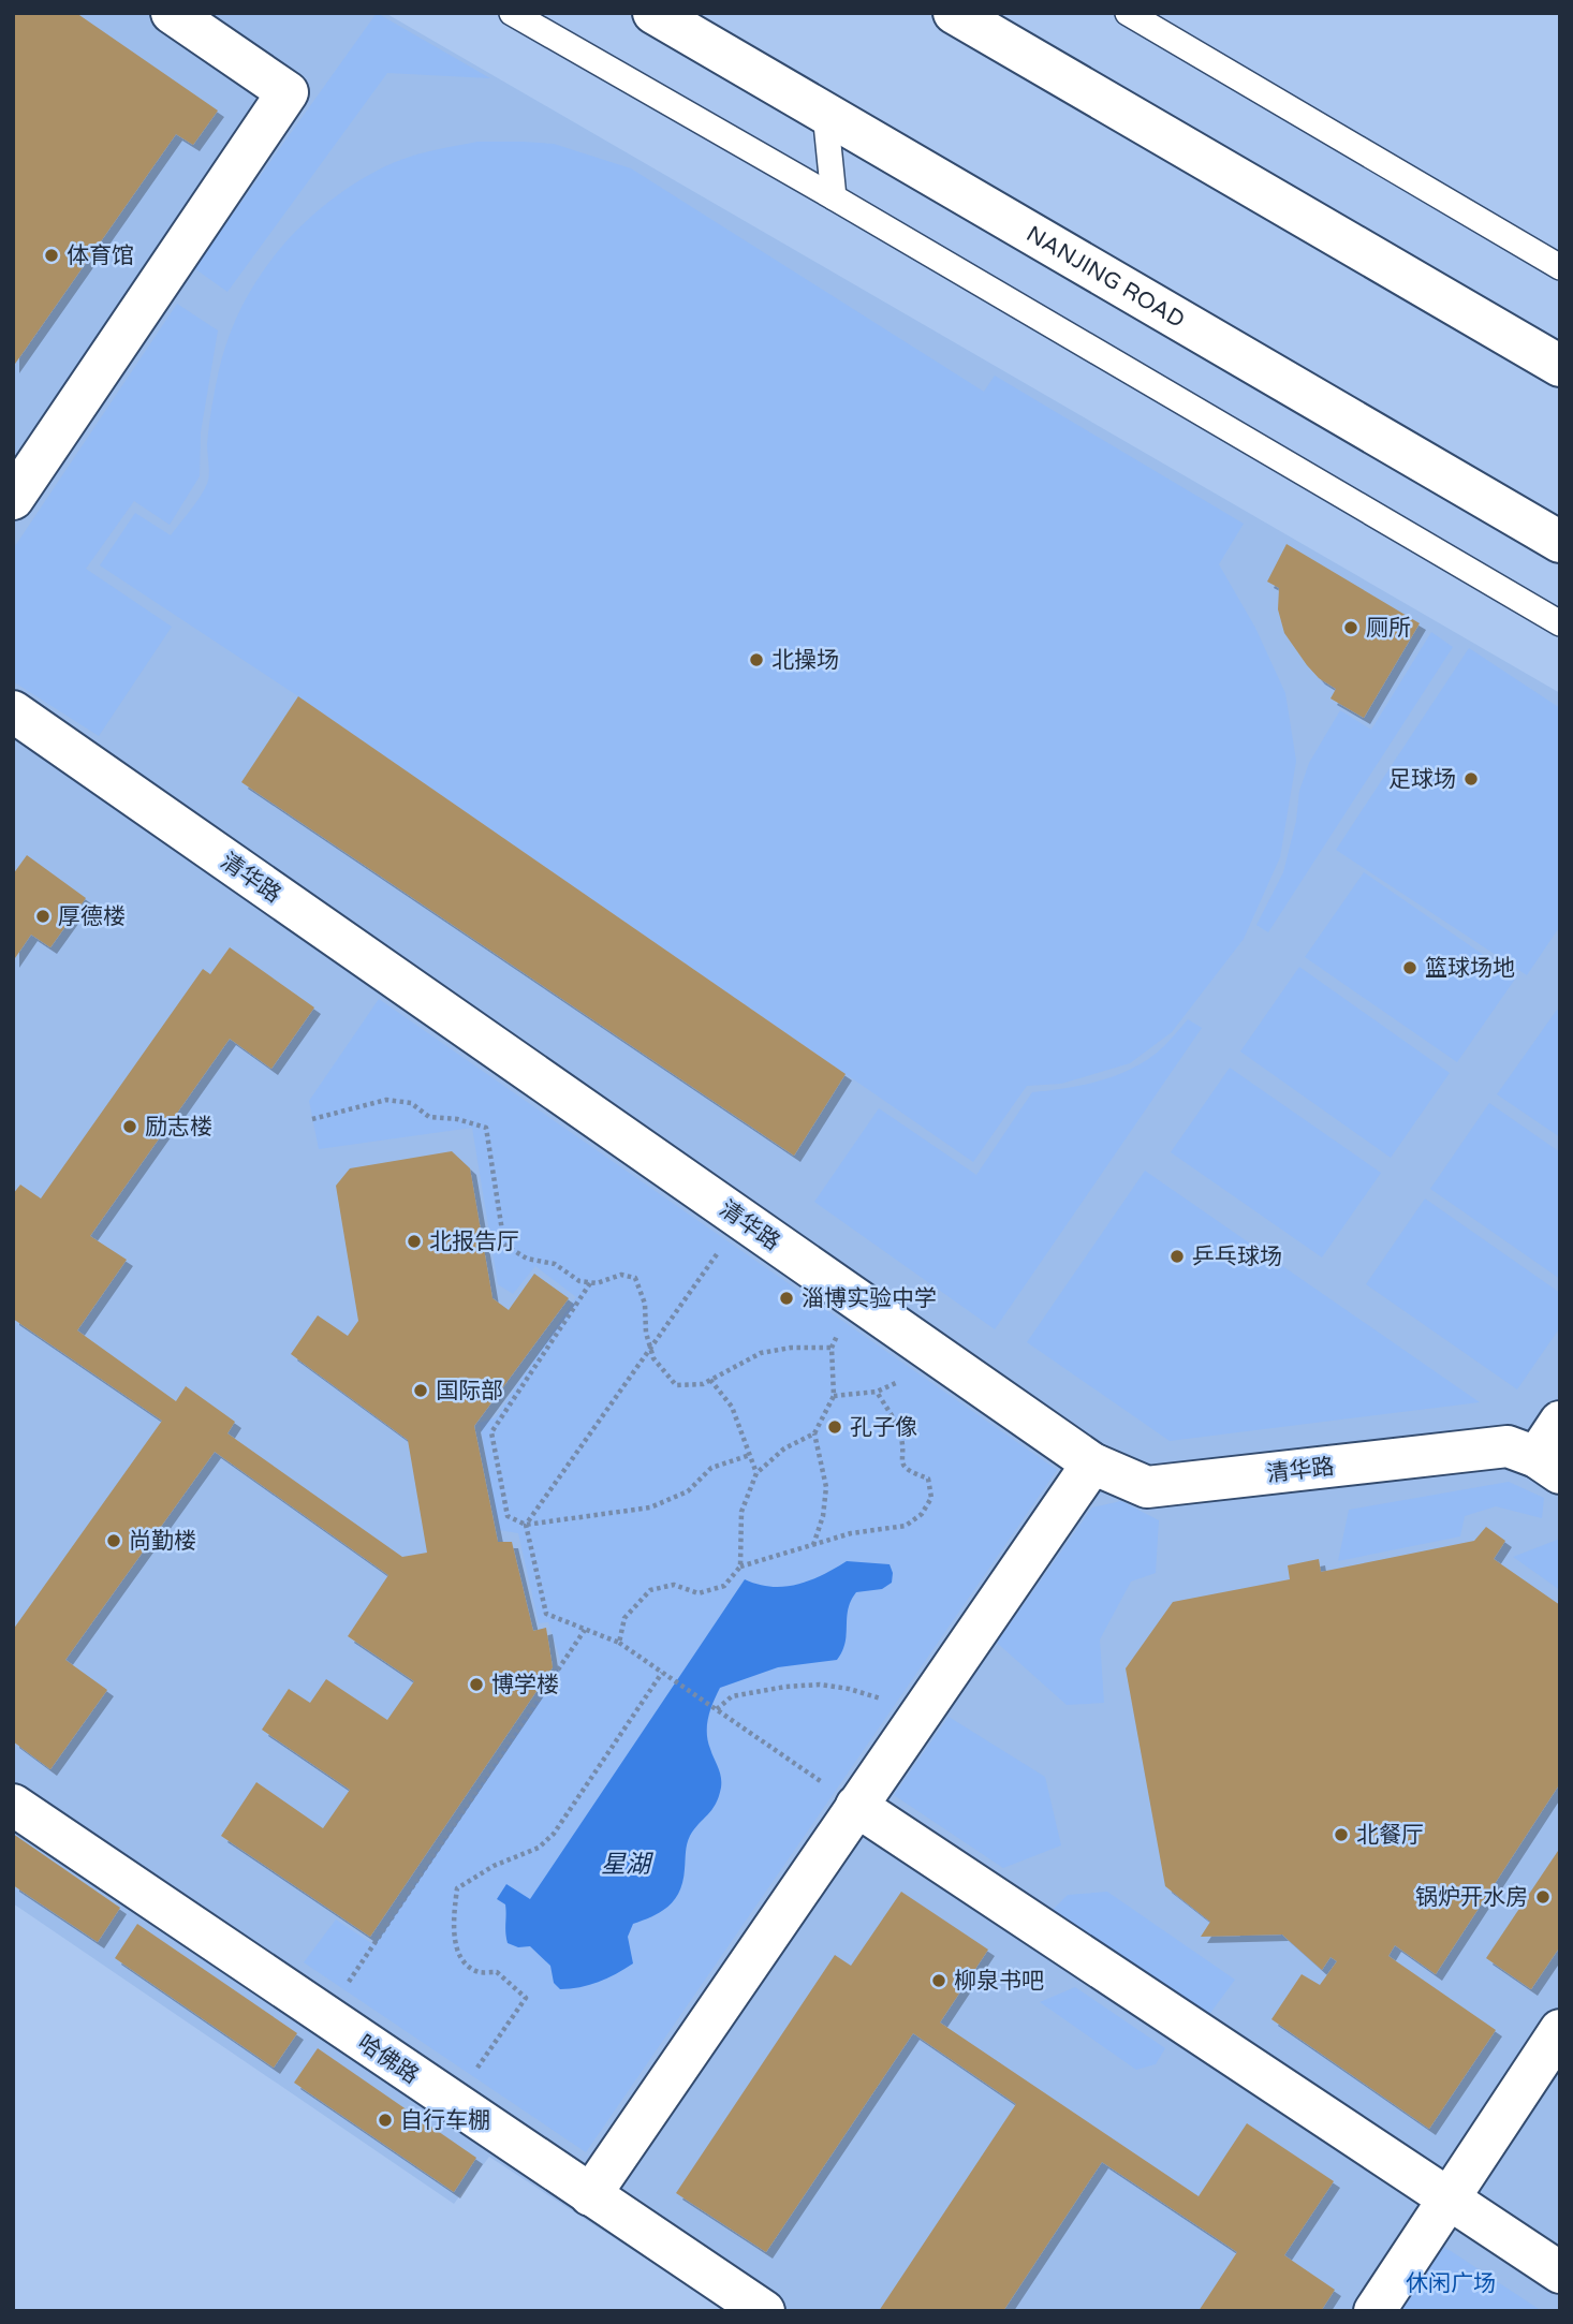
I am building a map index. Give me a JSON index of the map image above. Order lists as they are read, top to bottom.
{
  "streets": {
    "street": ["NANJING ROAD", "清华路", "哈佛路"]
  },
  "water": ["星湖"],
  "parks": ["休闲广场"],
  "places": [
    "体育馆",
    "厕所",
    "北操场",
    "足球场",
    "厚德楼",
    "篮球场地",
    "励志楼",
    "北报告厅",
    "乒乓球场",
    "淄博实验中学",
    "国际部",
    "孔子像",
    "尚勤楼",
    "博学楼",
    "北餐厅",
    "锅炉开水房",
    "柳泉书吧",
    "自行车棚"
  ]
}
